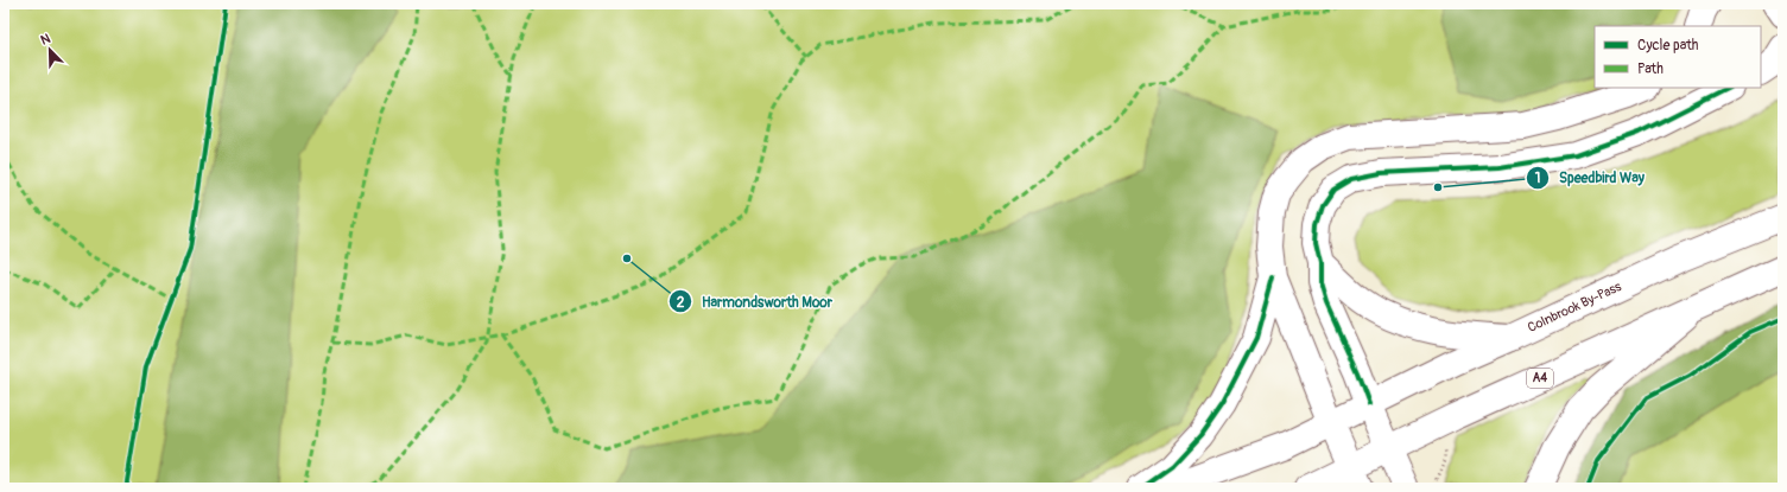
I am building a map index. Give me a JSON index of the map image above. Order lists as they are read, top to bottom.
{
  "streets": {
    "main road": ["Colnbrook By-Pass", "A4"]
  },
  "places": ["Speedbird Way", "Harmondsworth Moor"],
  "legend": ["Cycle path", "Path"],
  "north": "top left"
}
